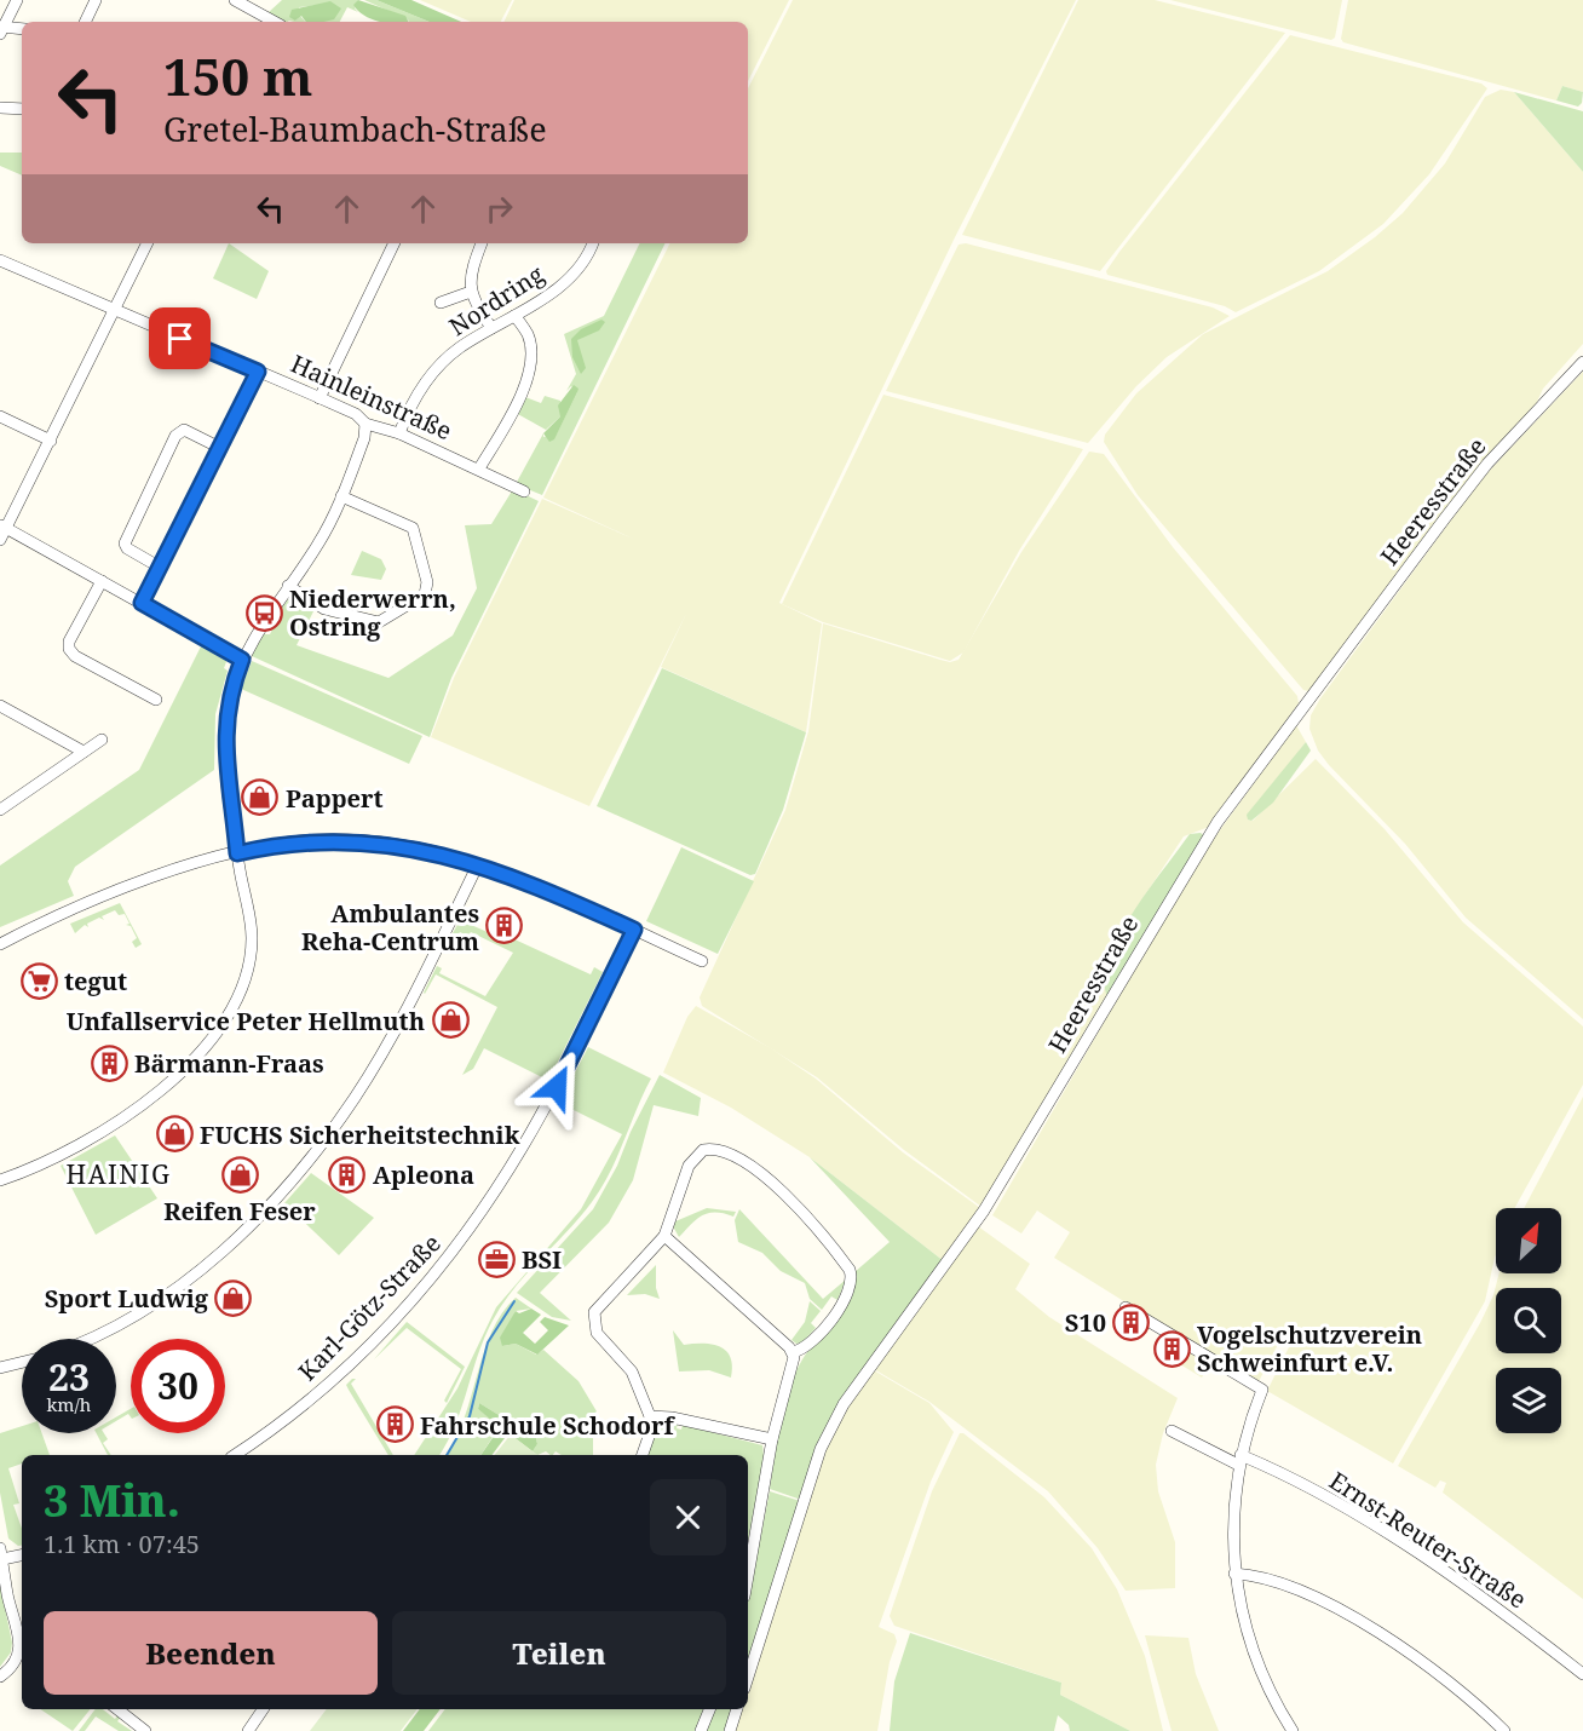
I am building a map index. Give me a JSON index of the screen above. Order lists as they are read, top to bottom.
{
  "streets": {
    "street": [
      "Nordring",
      "Hainleinstraße",
      "Heeresstraße",
      "Karl-Götz-Straße",
      "Ernst-Reuter-Straße"
    ]
  },
  "crossings": [
    ["Nordring", "Hainleinstraße"]
  ],
  "districts": ["HAINIG"],
  "places": {
    "bus stop": ["Niederwerrn, Ostring"],
    "shop": [
      "Pappert",
      "Unfallservice Peter Hellmuth",
      "FUCHS Sicherheitstechnik",
      "Reifen Feser",
      "Sport Ludwig"
    ],
    "building": [
      "Ambulantes Reha-Centrum",
      "Bärmann-Fraas",
      "Apleona",
      "S10",
      "Vogelschutzverein Schweinfurt e.V.",
      "Fahrschule Schodorf"
    ],
    "supermarket": ["tegut"],
    "office": ["BSI"]
  },
  "north": "top right",
  "page": {
    "turn": ["150 m", "Gretel-Baumbach-Straße"],
    "speed": "23 km/h",
    "limit": "30",
    "heading": ["3 Min.", "1.1 km · 07:45"],
    "buttons": ["Beenden", "Teilen"]
  }
}
